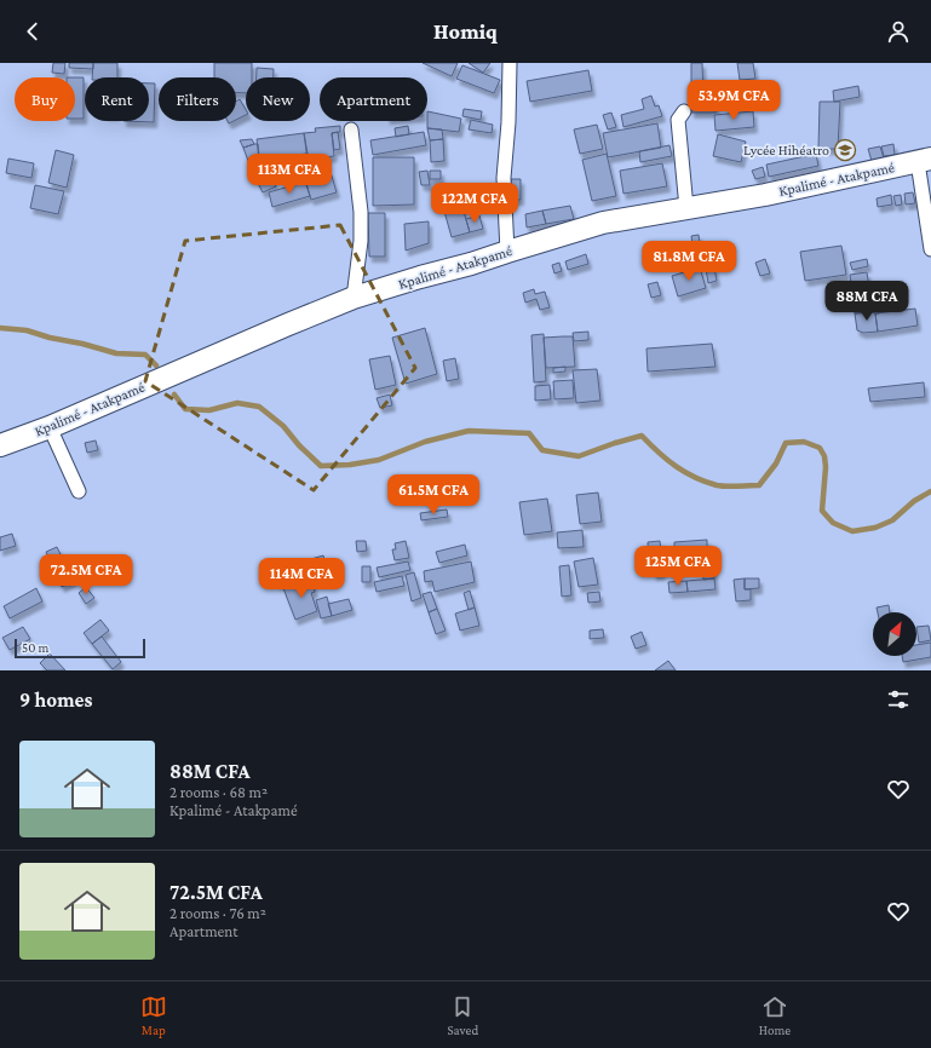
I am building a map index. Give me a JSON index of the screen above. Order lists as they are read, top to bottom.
{
  "streets": {
    "main road": ["Kpalimé - Atakpamé"]
  },
  "places": {
    "school or university": ["Lycée Hihéatro"]
  },
  "scale_bar": "50 m",
  "north": "top right",
  "page": {
    "header": "Homiq",
    "chip": [
      "Buy",
      "Rent",
      "Filters",
      "New",
      "Apartment"
    ],
    "price": [
      "53.9M CFA",
      "113M CFA",
      "122M CFA",
      "81.8M CFA",
      "88M CFA",
      "61.5M CFA",
      "125M CFA",
      "72.5M CFA",
      "114M CFA"
    ],
    "scale": "50 m",
    "heading": "9 homes",
    "list": [
      {
        "name": "88M CFA",
        "note": "2 rooms · 68 m² · Kpalimé - Atakpamé"
      },
      {
        "name": "72.5M CFA",
        "note": "2 rooms · 76 m² · Apartment"
      }
    ],
    "tabs": ["Map", "Saved", "Home"]
  }
}
